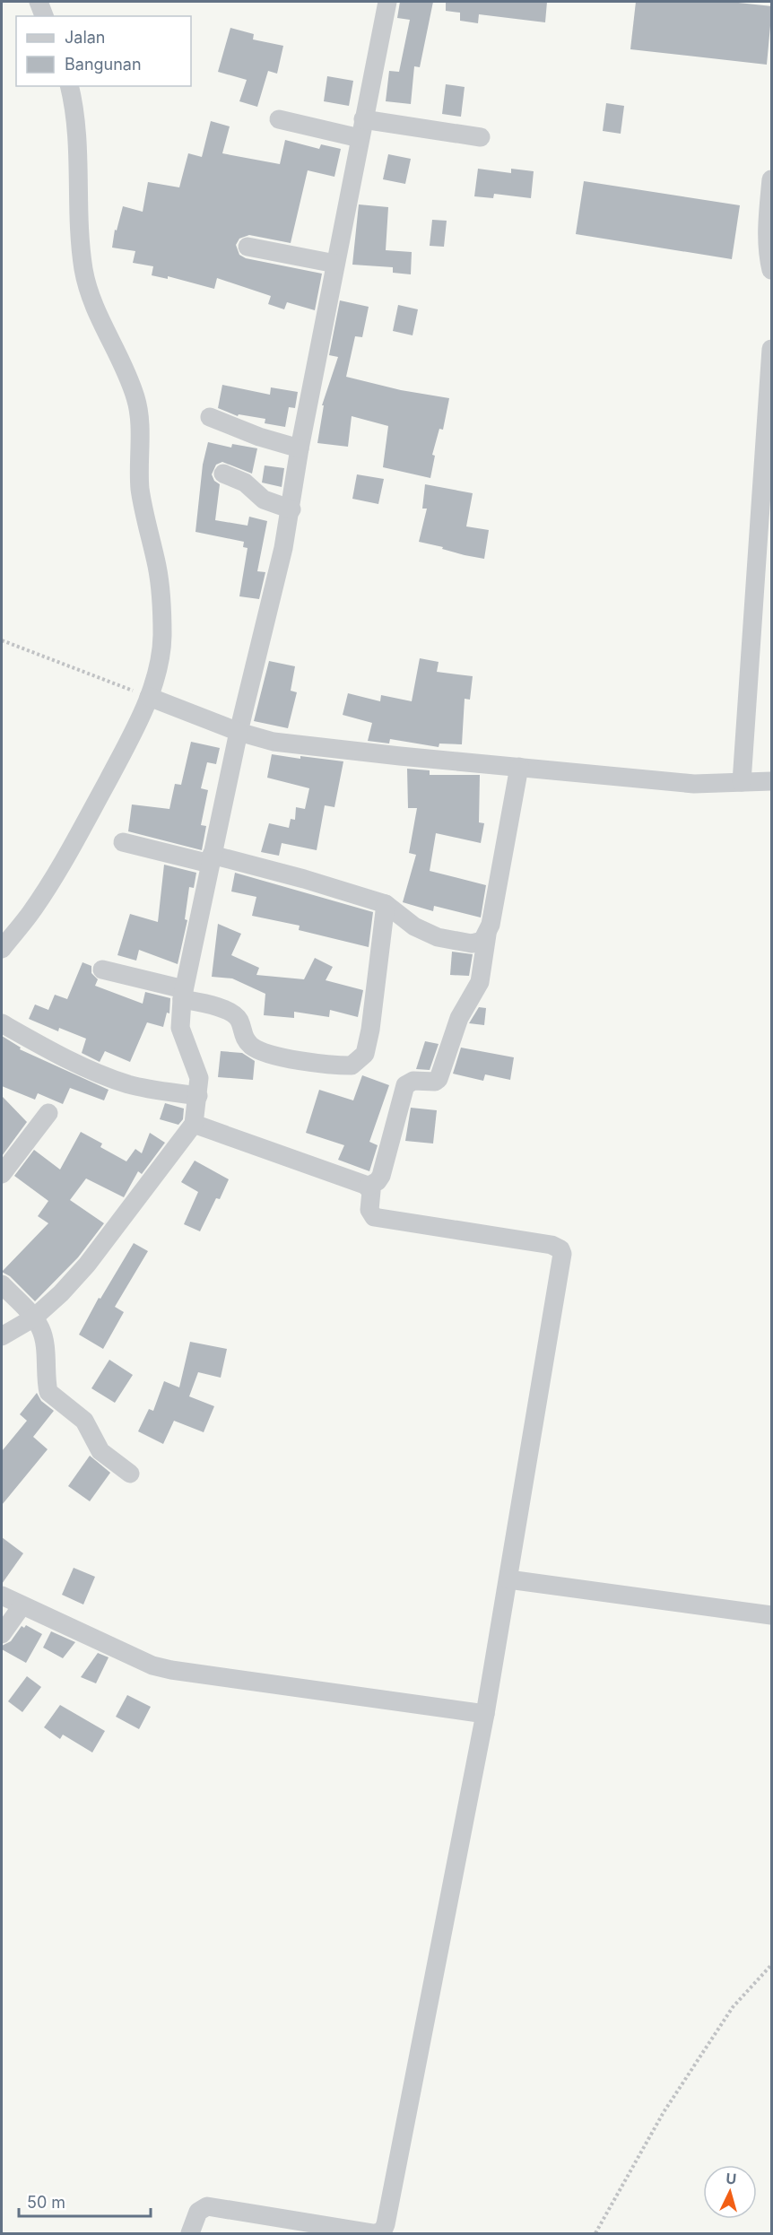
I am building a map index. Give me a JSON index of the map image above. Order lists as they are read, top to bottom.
{
  "legend": ["Jalan", "Bangunan"],
  "scale_bar": "50 m",
  "north": "top"
}
